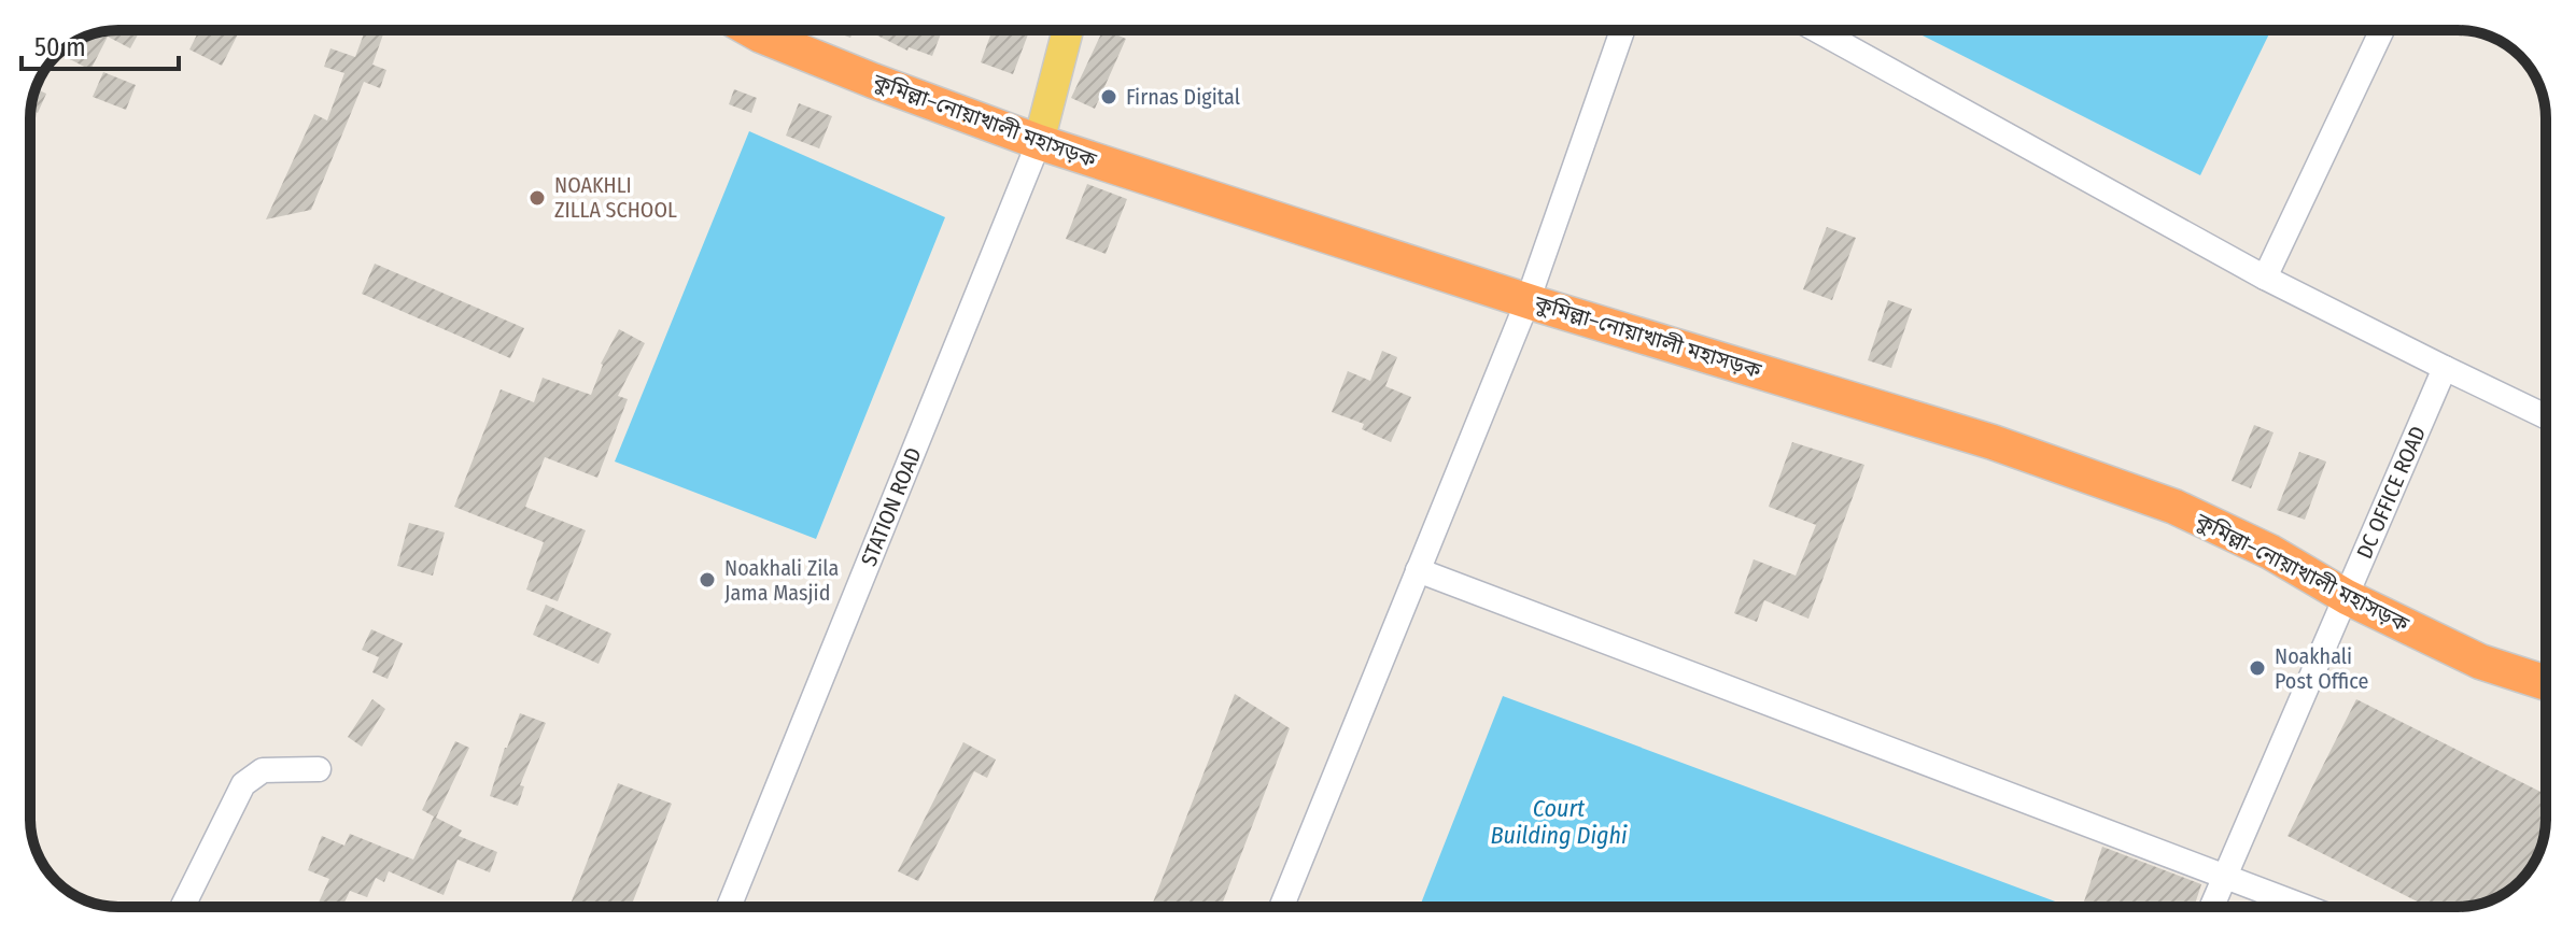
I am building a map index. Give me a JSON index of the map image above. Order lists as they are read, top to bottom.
{
  "streets": {
    "highway": ["কুমিল্লা–নোয়াখালী মহাসড়ক"],
    "street": ["DC OFFICE ROAD", "STATION ROAD"]
  },
  "crossings": [
    ["কুমিল্লা–নোয়াখালী মহাসড়ক", "DC OFFICE ROAD"],
    ["কুমিল্লা–নোয়াখালী মহাসড়ক", "STATION ROAD"]
  ],
  "water": ["Court Building Dighi"],
  "places": [
    "Firnas Digital",
    "NOAKHLI ZILLA SCHOOL",
    "Noakhali Zila Jama Masjid",
    "Noakhali Post Office"
  ],
  "scale_bar": "50 m"
}
